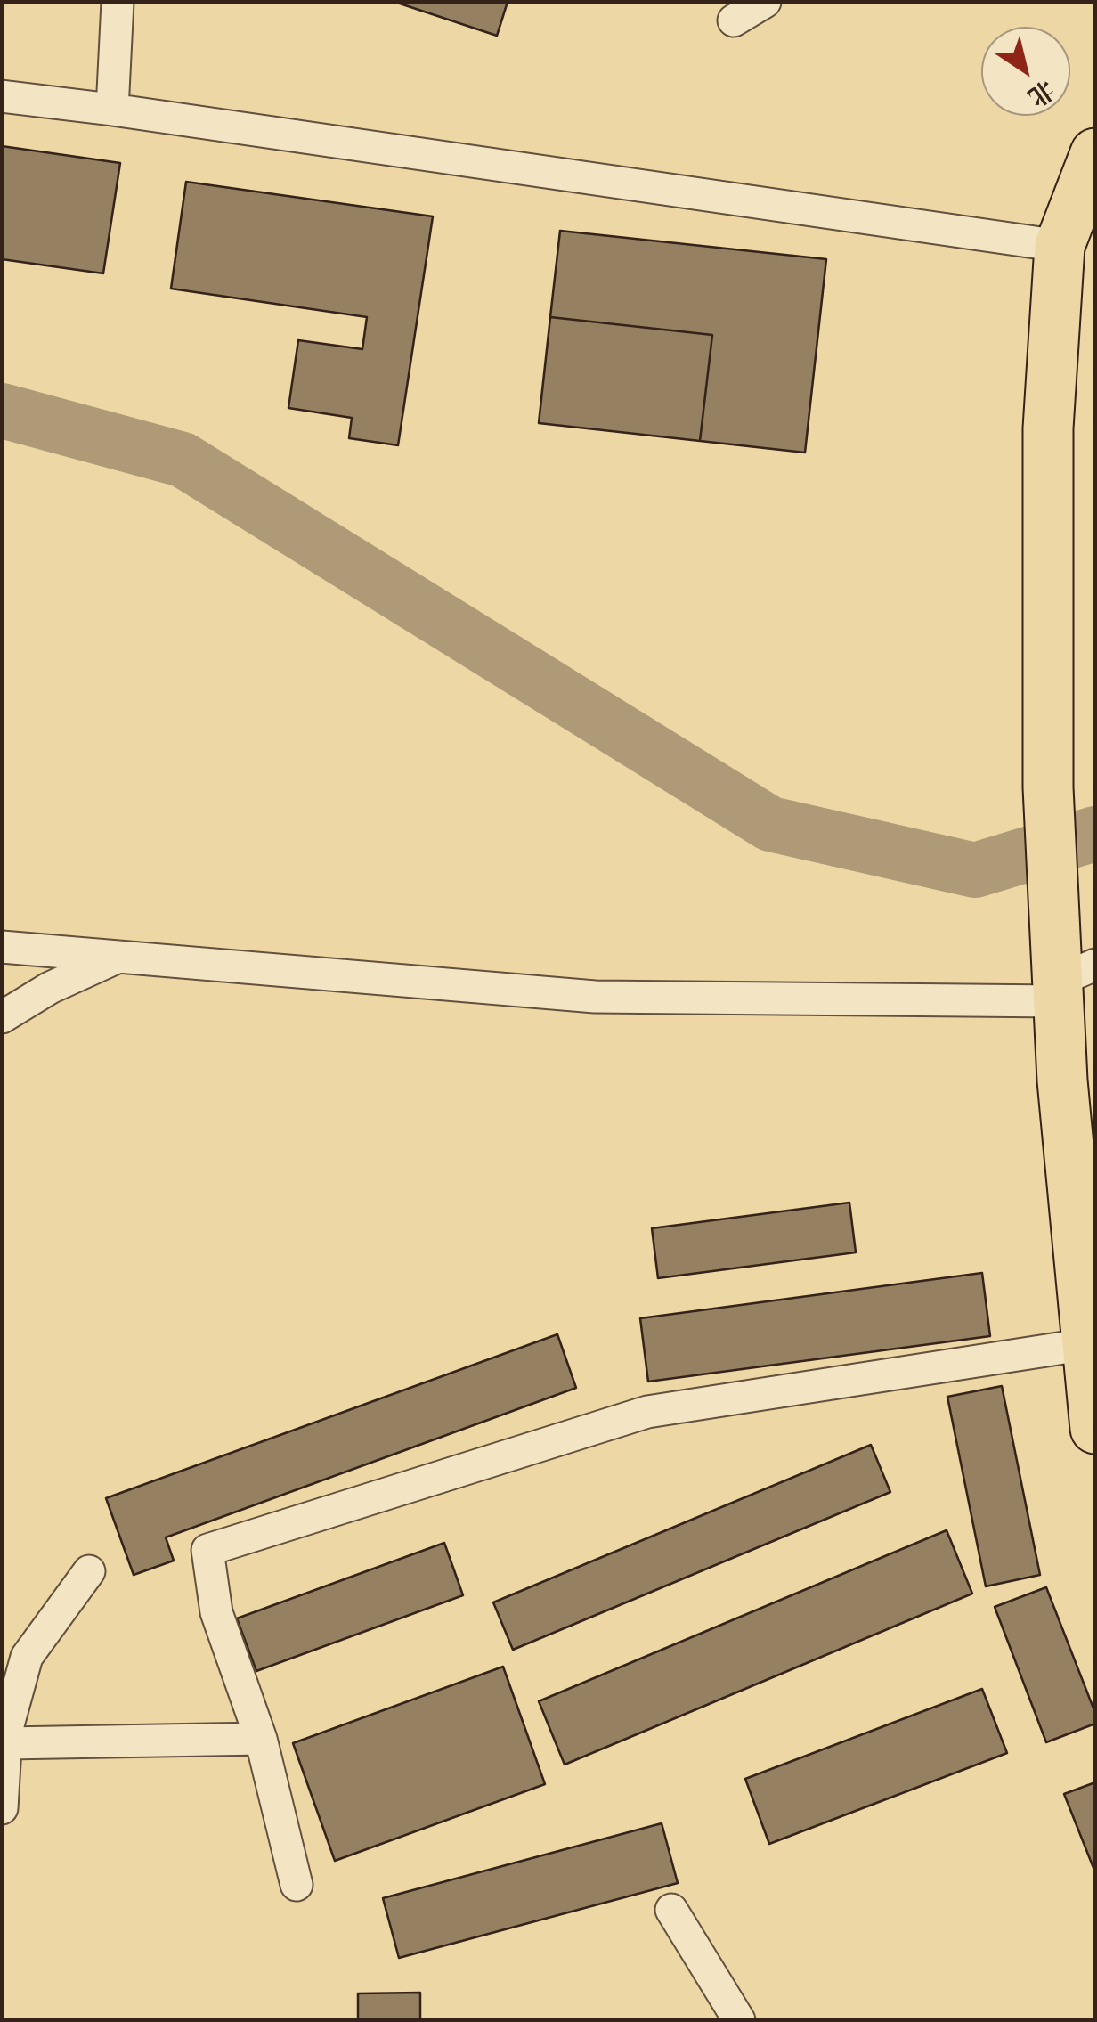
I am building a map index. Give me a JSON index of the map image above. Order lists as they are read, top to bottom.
{
  "north": "bottom right"
}
